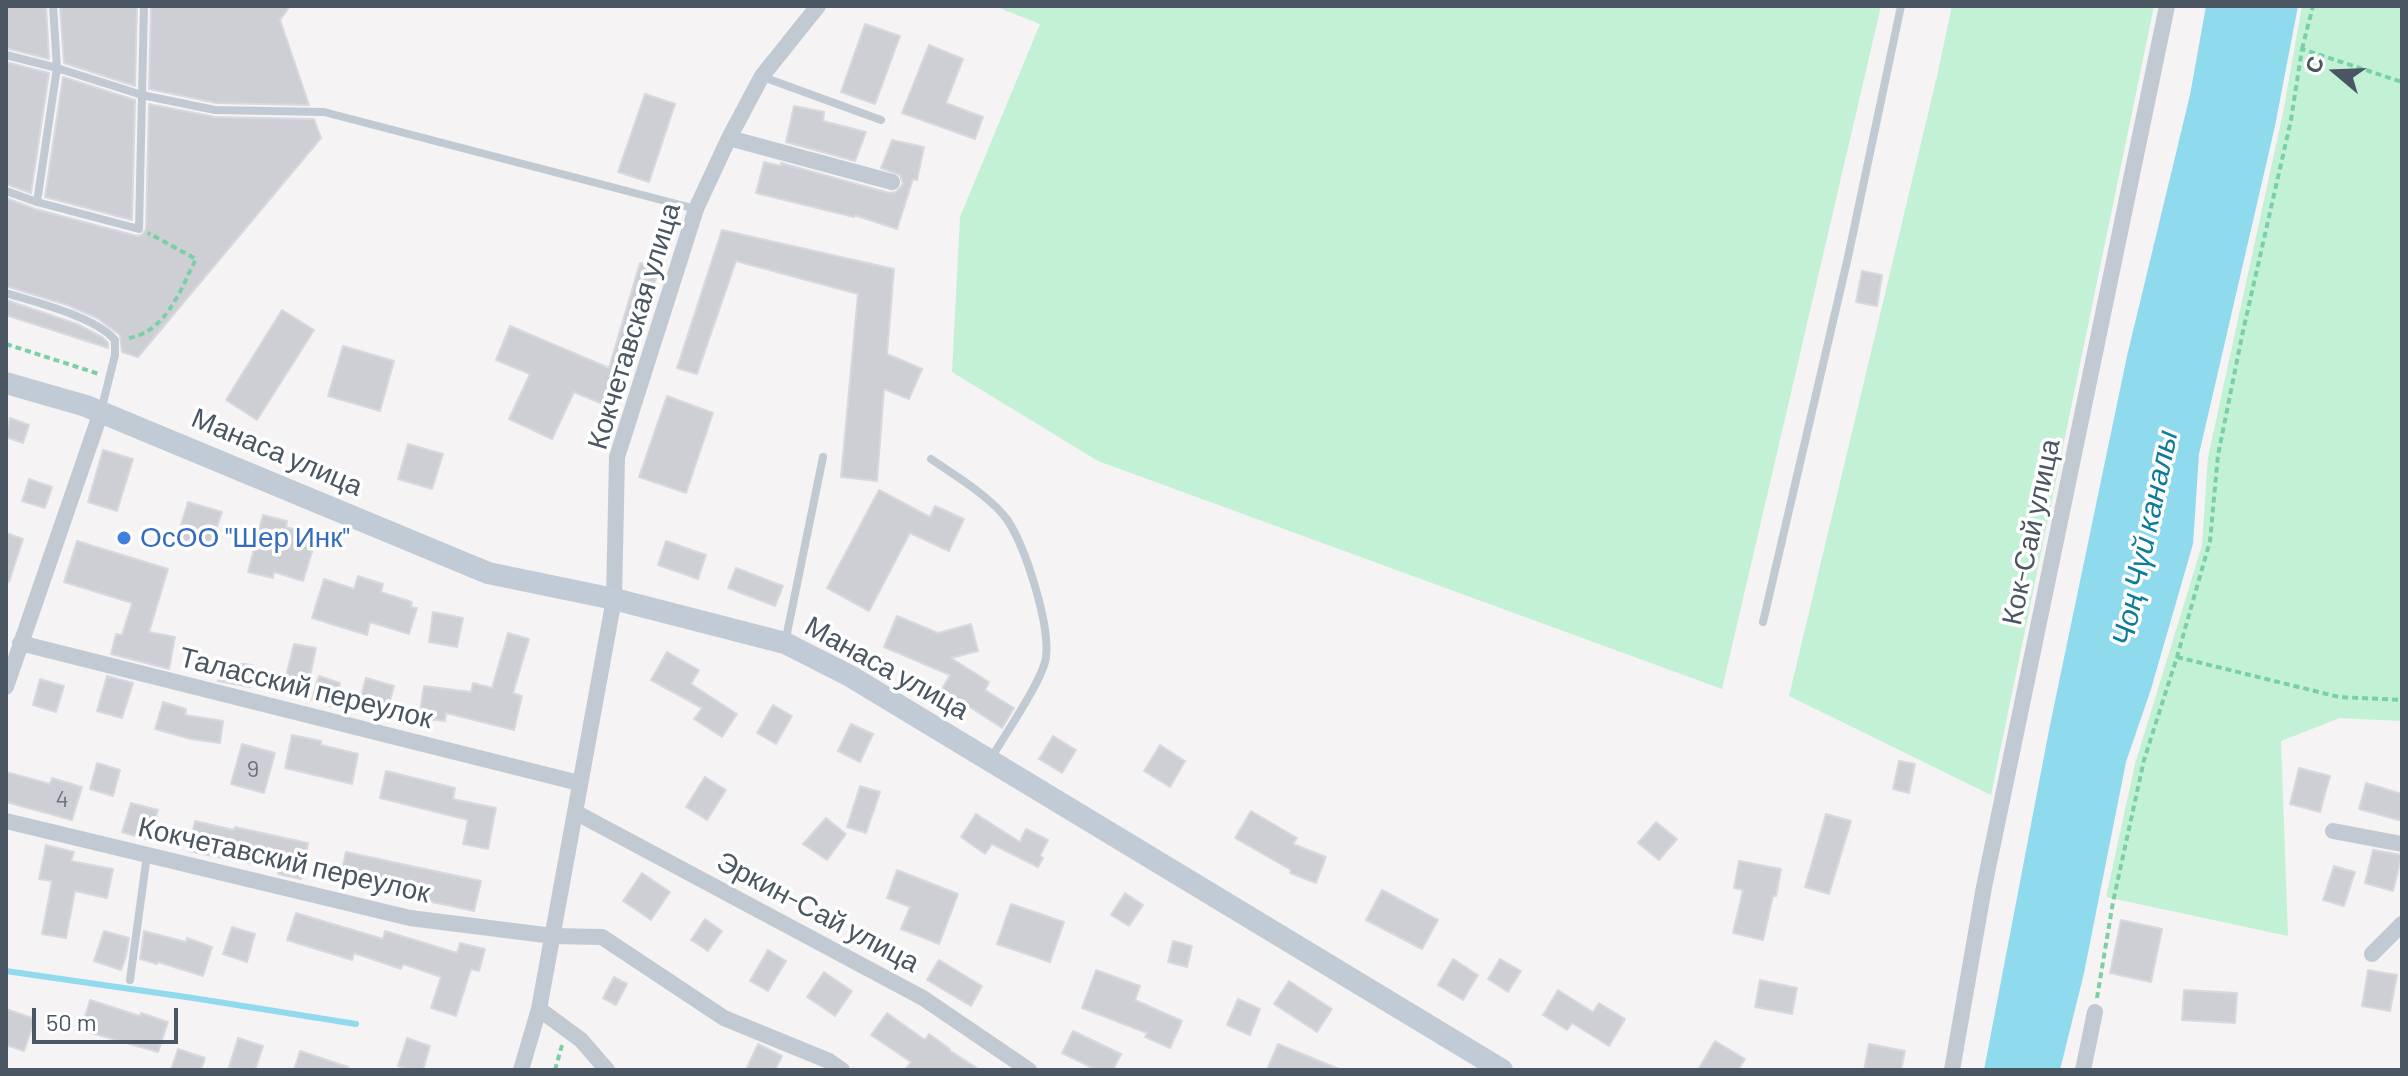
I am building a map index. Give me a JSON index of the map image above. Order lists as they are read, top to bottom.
{
  "streets": {
    "street": [
      "Кокчетавская улица",
      "Манаса улица",
      "Кок-Сай улица",
      "Таласский переулок",
      "Кокчетавский переулок",
      "Эркин-Сай улица"
    ]
  },
  "crossings": [
    ["Кокчетавская улица", "Манаса улица"],
    ["Кокчетавская улица", "Таласский переулок"],
    ["Кокчетавская улица", "Кокчетавский переулок"],
    ["Кокчетавская улица", "Эркин-Сай улица"]
  ],
  "water": ["Чоң Чүй каналы"],
  "places": ["ОсОО \"Шер Инк\""],
  "house_numbers": ["9", "4"],
  "scale_bar": "50 m",
  "north": "left"
}
